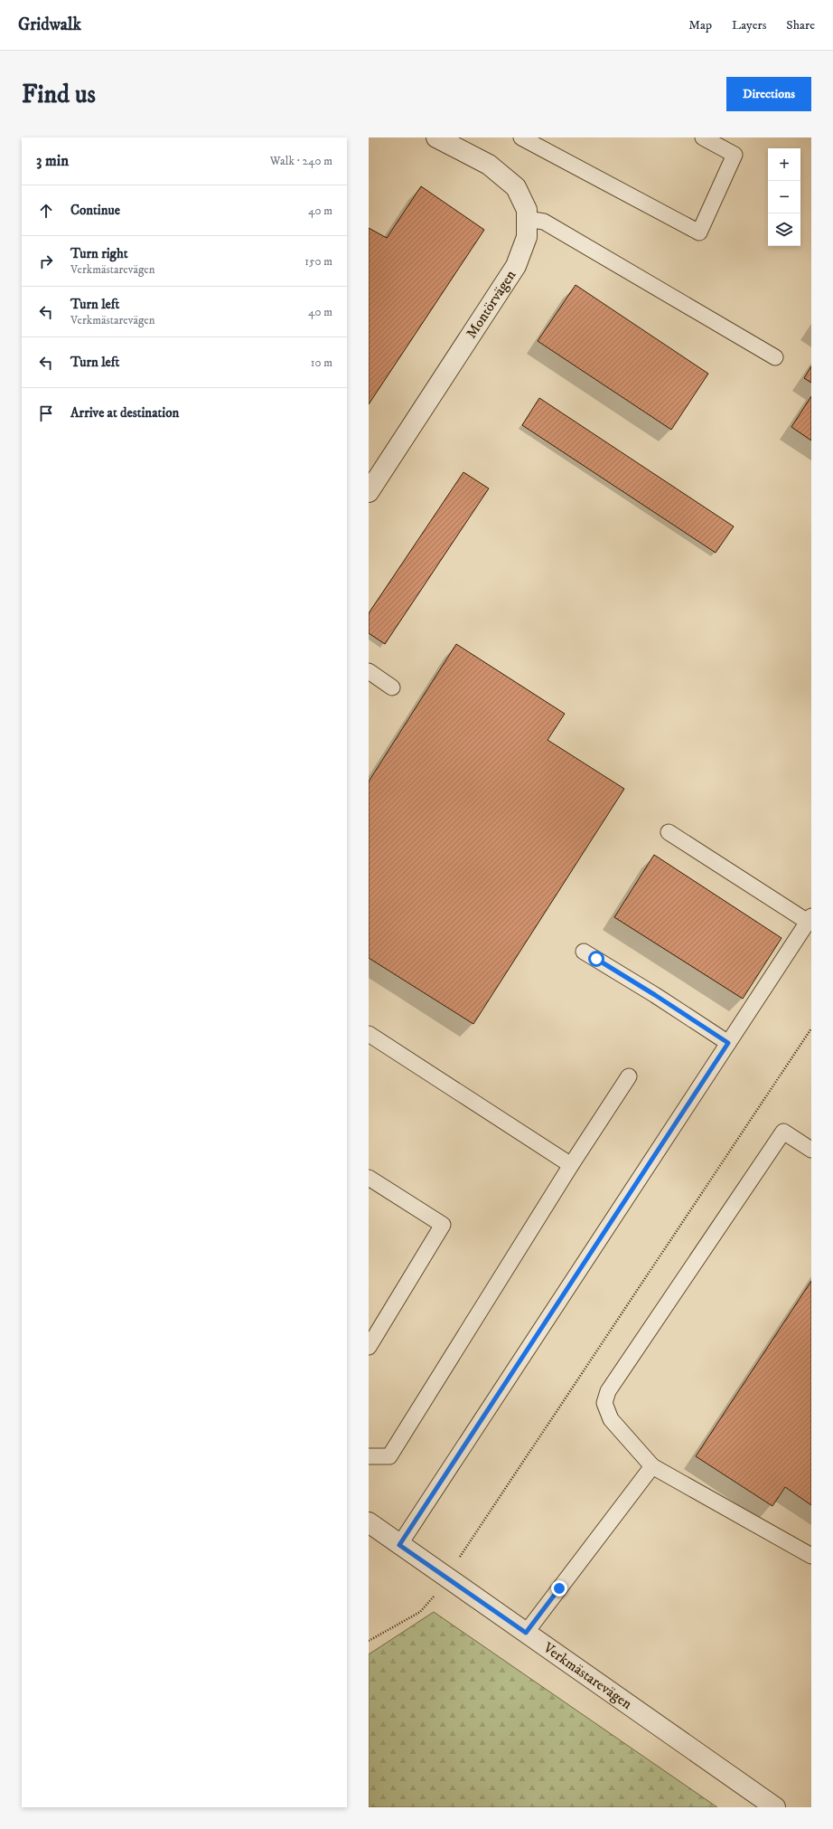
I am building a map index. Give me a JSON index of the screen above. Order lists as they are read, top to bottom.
{
  "streets": {
    "street": ["Montörvägen", "Verkmästarevägen"]
  },
  "page": {
    "header": "Gridwalk",
    "nav": ["Map", "Layers", "Share"],
    "buttons": "Directions",
    "title": "Find us",
    "heading": ["3 min", "Walk · 240 m"],
    "map_buttons": ["+", "−"],
    "list": [
      ["Continue", "40 m"],
      ["Turn right", "Verkmästarevägen", "150 m"],
      ["Turn left", "Verkmästarevägen", "40 m"],
      ["Turn left", "10 m"],
      "Arrive at destination"
    ]
  }
}
